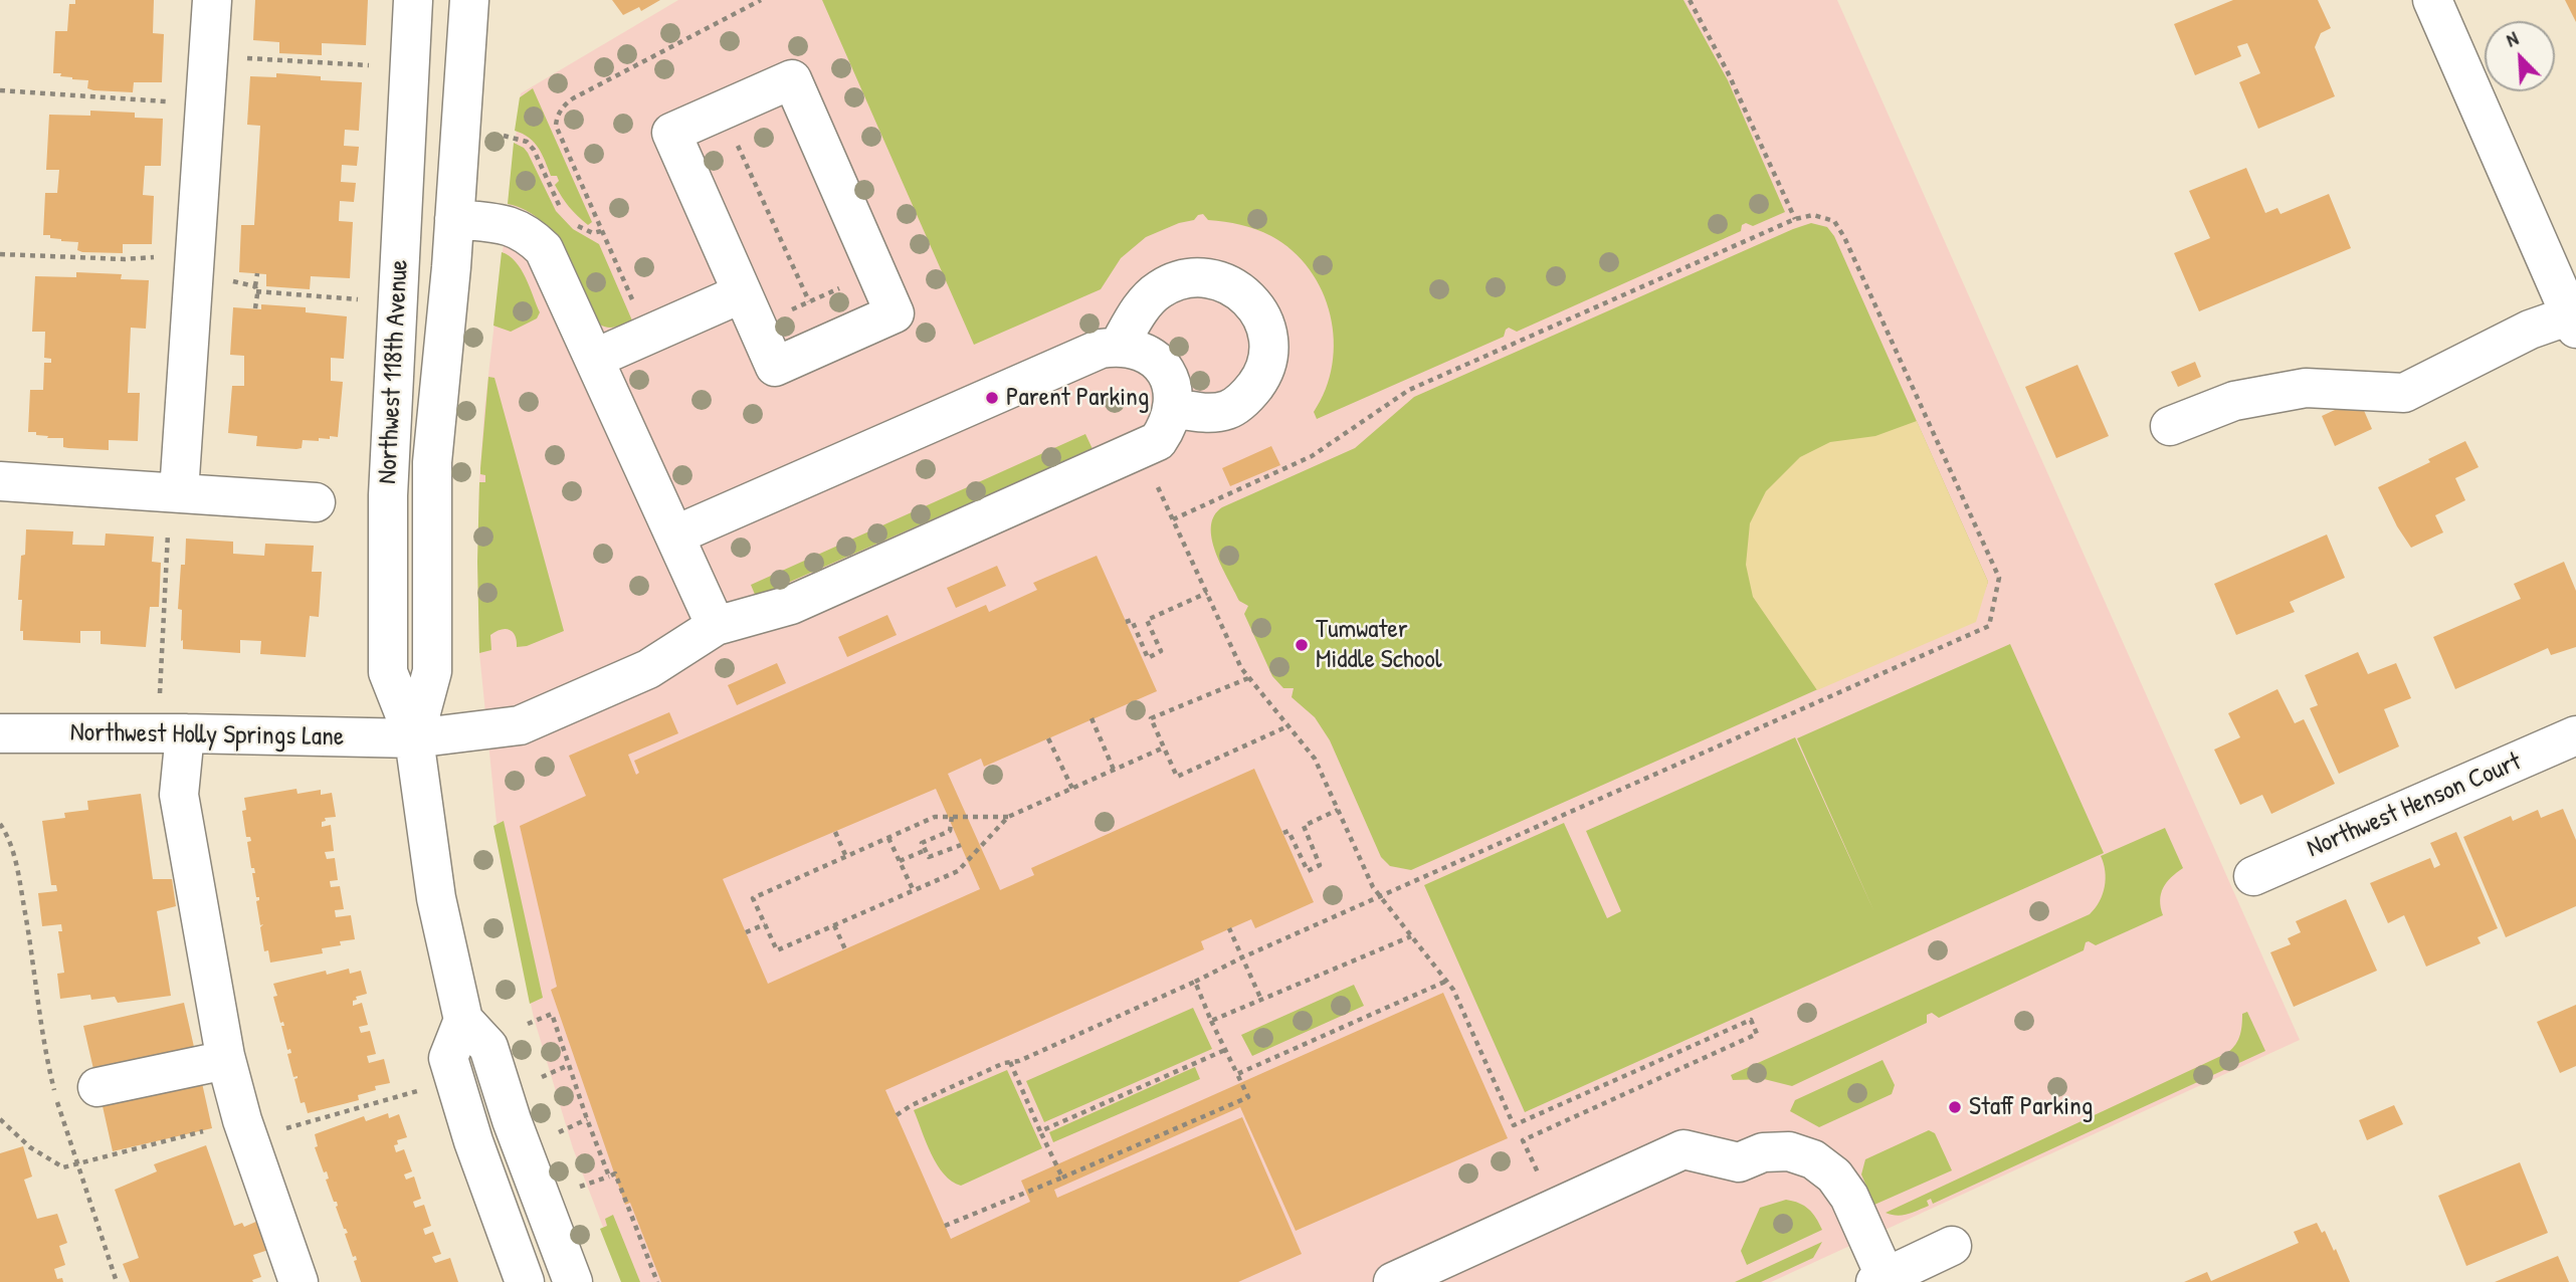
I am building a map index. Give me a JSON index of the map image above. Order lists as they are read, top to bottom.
{
  "streets": {
    "street": ["Northwest 118th Avenue", "Northwest Holly Springs Lane", "Northwest Henson Court"]
  },
  "crossings": [
    ["Northwest 118th Avenue", "Northwest Holly Springs Lane"]
  ],
  "places": ["Parent Parking", "Tumwater Middle School", "Staff Parking"],
  "north": "top left"
}
